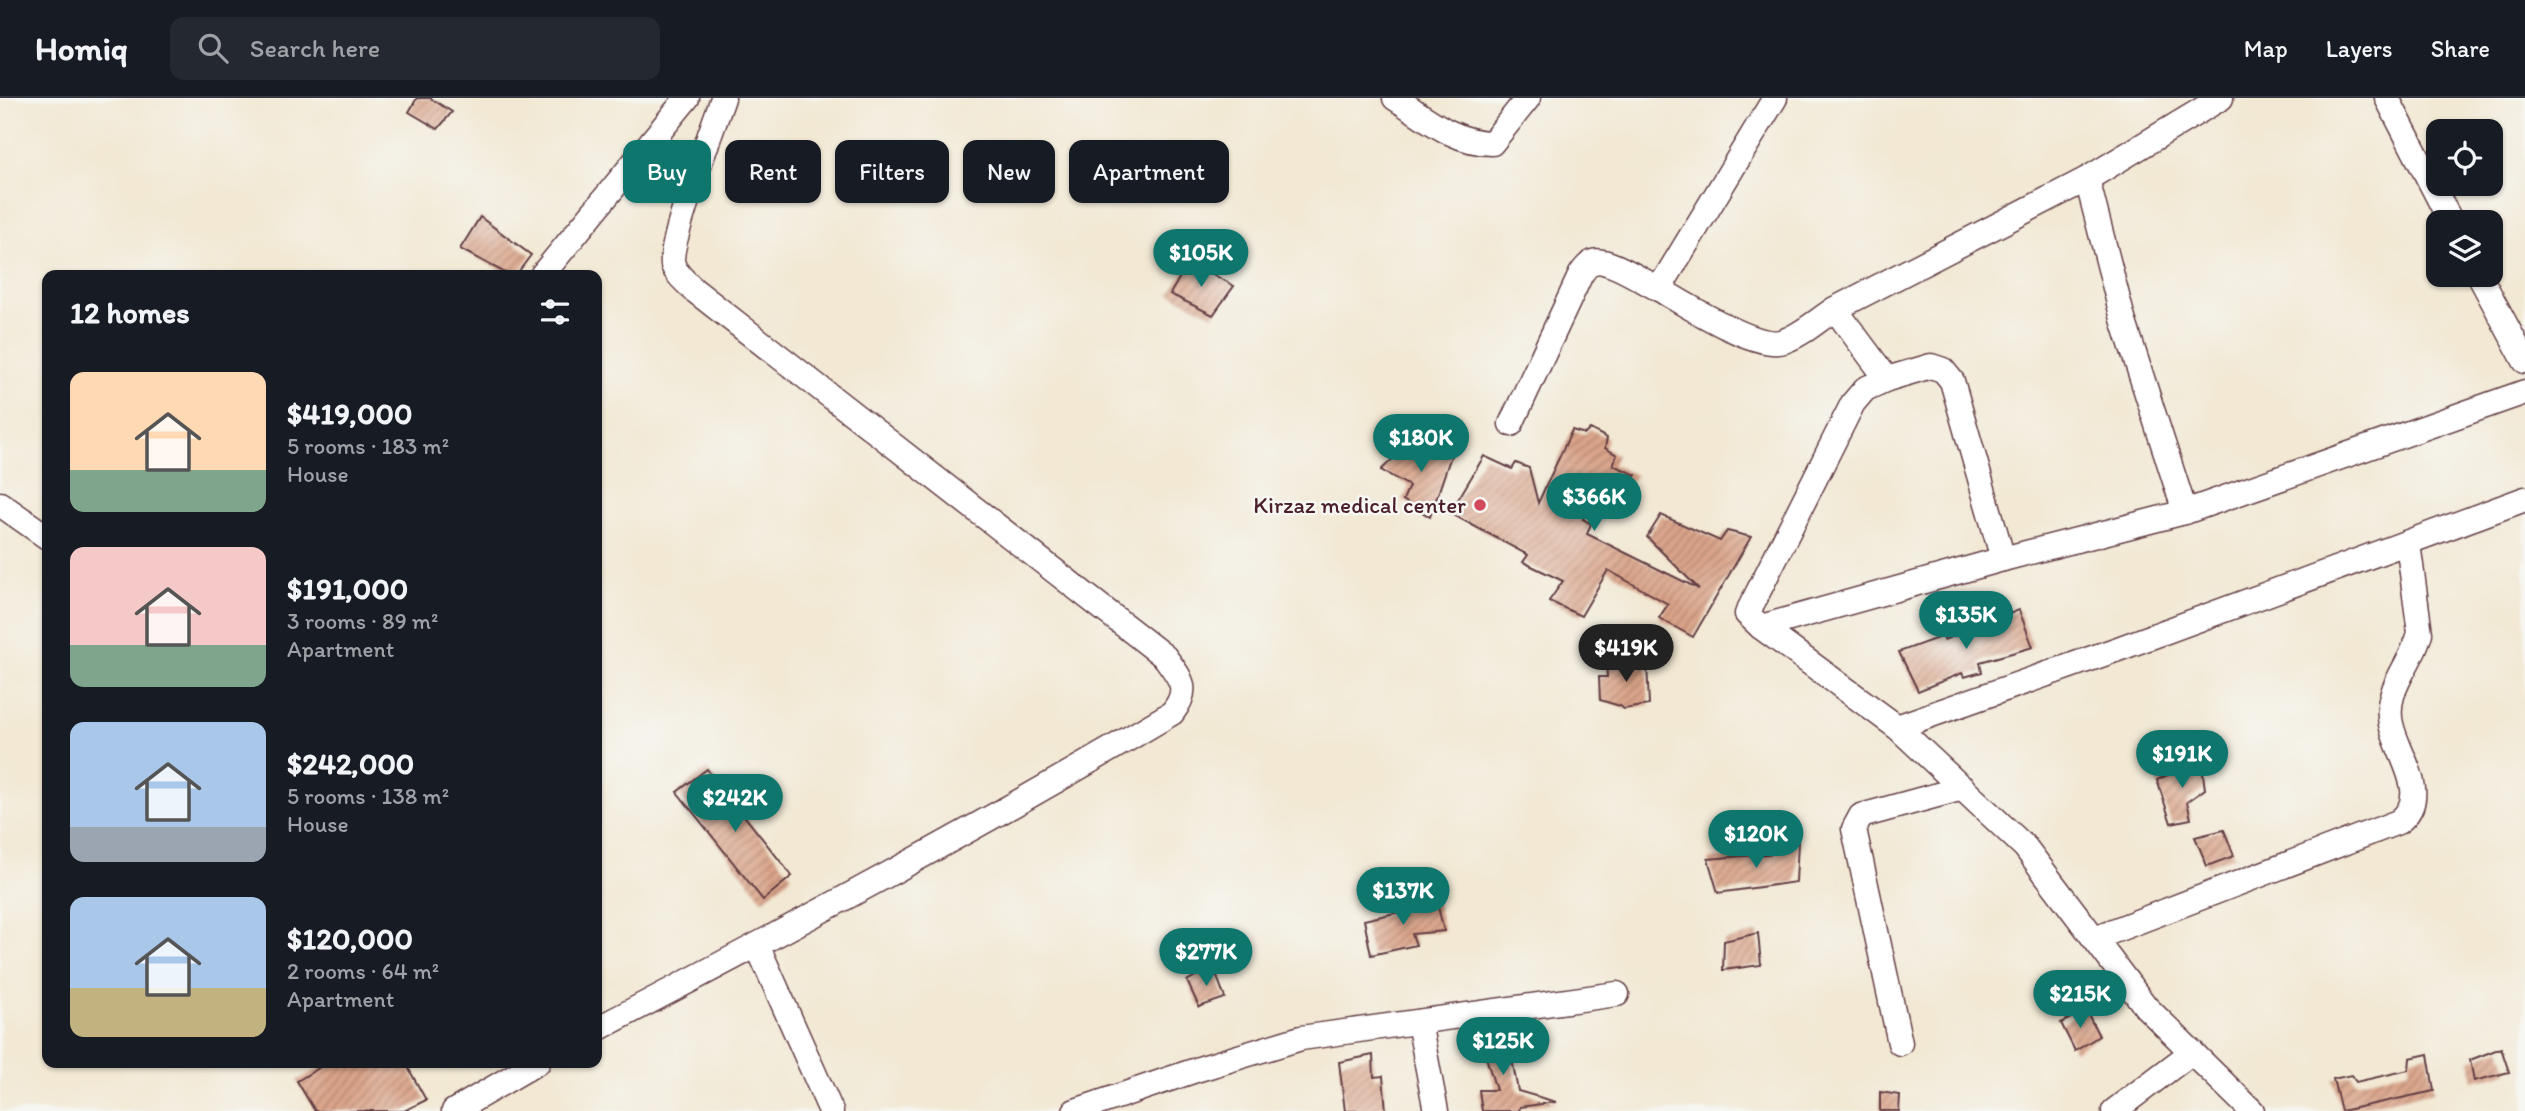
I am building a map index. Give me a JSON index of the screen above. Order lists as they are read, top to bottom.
{
  "places": ["Kirzaz medical center"],
  "page": {
    "header": "Homiq",
    "search": "Search here",
    "nav": ["Map", "Layers", "Share"],
    "chip": [
      "Buy",
      "Rent",
      "Filters",
      "New",
      "Apartment"
    ],
    "price": [
      "$105K",
      "$180K",
      "$366K",
      "$135K",
      "$419K",
      "$191K",
      "$242K",
      "$120K",
      "$137K",
      "$277K",
      "$215K",
      "$125K"
    ],
    "heading": "12 homes",
    "list": [
      {
        "name": "$419,000",
        "note": "5 rooms · 183 m² · House"
      },
      {
        "name": "$191,000",
        "note": "3 rooms · 89 m² · Apartment"
      },
      {
        "name": "$242,000",
        "note": "5 rooms · 138 m² · House"
      },
      {
        "name": "$120,000",
        "note": "2 rooms · 64 m² · Apartment"
      }
    ]
  }
}
